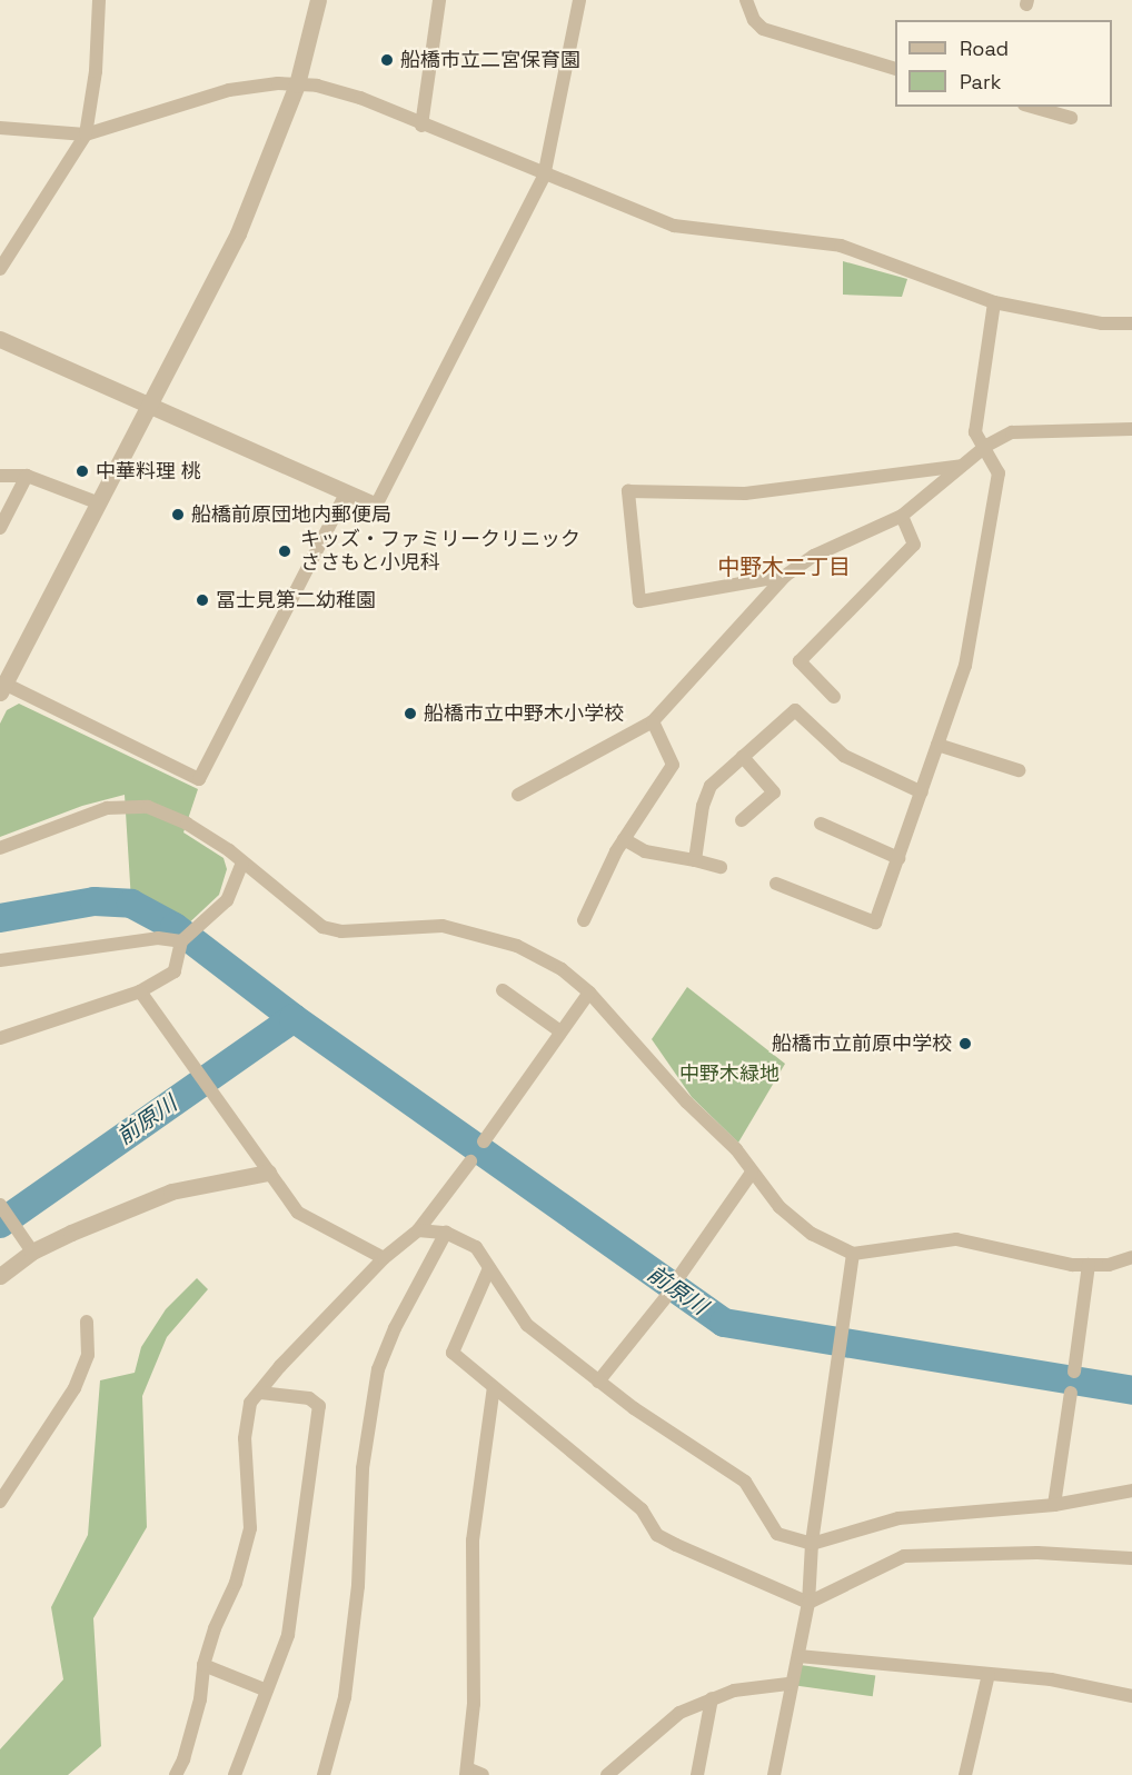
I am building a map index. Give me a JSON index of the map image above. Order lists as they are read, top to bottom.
{
  "districts": ["中野木二丁目"],
  "water": ["前原川"],
  "parks": ["中野木緑地"],
  "places": [
    "船橋市立二宮保育園",
    "中華料理 桃",
    "船橋前原団地内郵便局",
    "キッズ・ファミリークリニック ささもと小児科",
    "冨士見第二幼稚園",
    "船橋市立中野木小学校",
    "船橋市立前原中学校"
  ],
  "legend": ["Road", "Park"]
}
